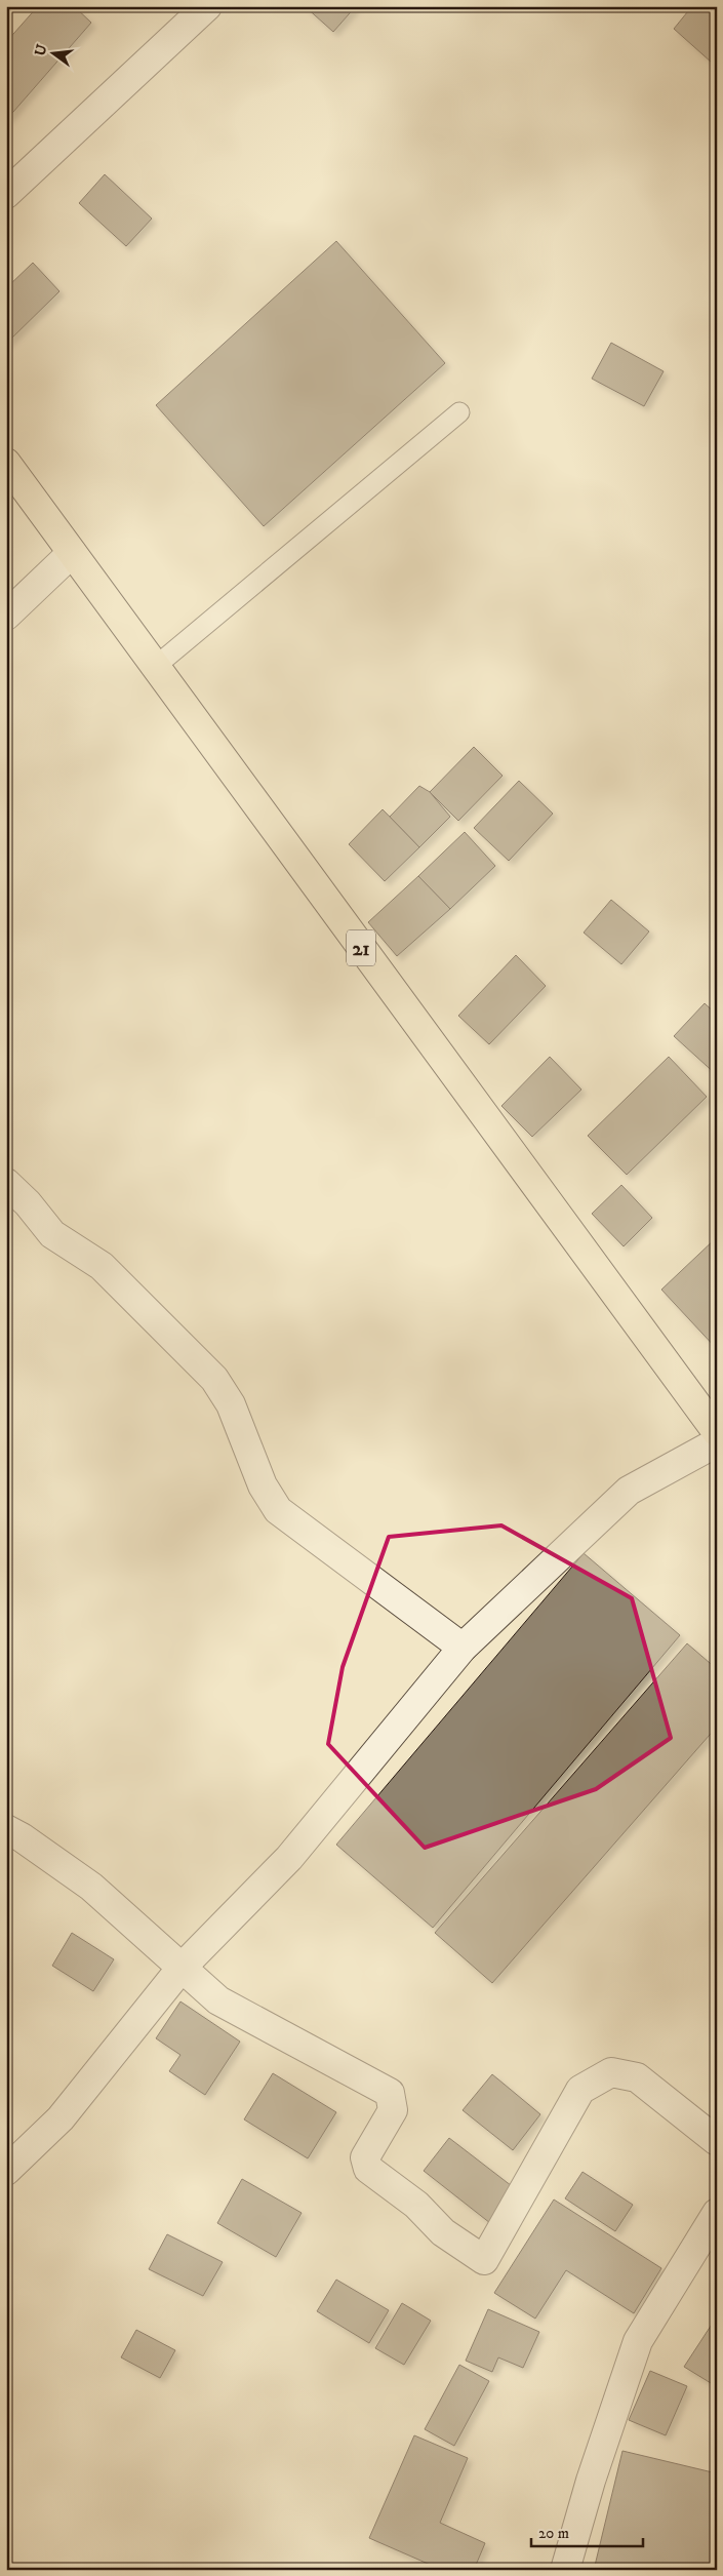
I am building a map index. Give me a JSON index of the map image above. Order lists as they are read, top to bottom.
{
  "streets": {
    "highway": ["21"]
  },
  "scale_bar": "20 m",
  "north": "left"
}
